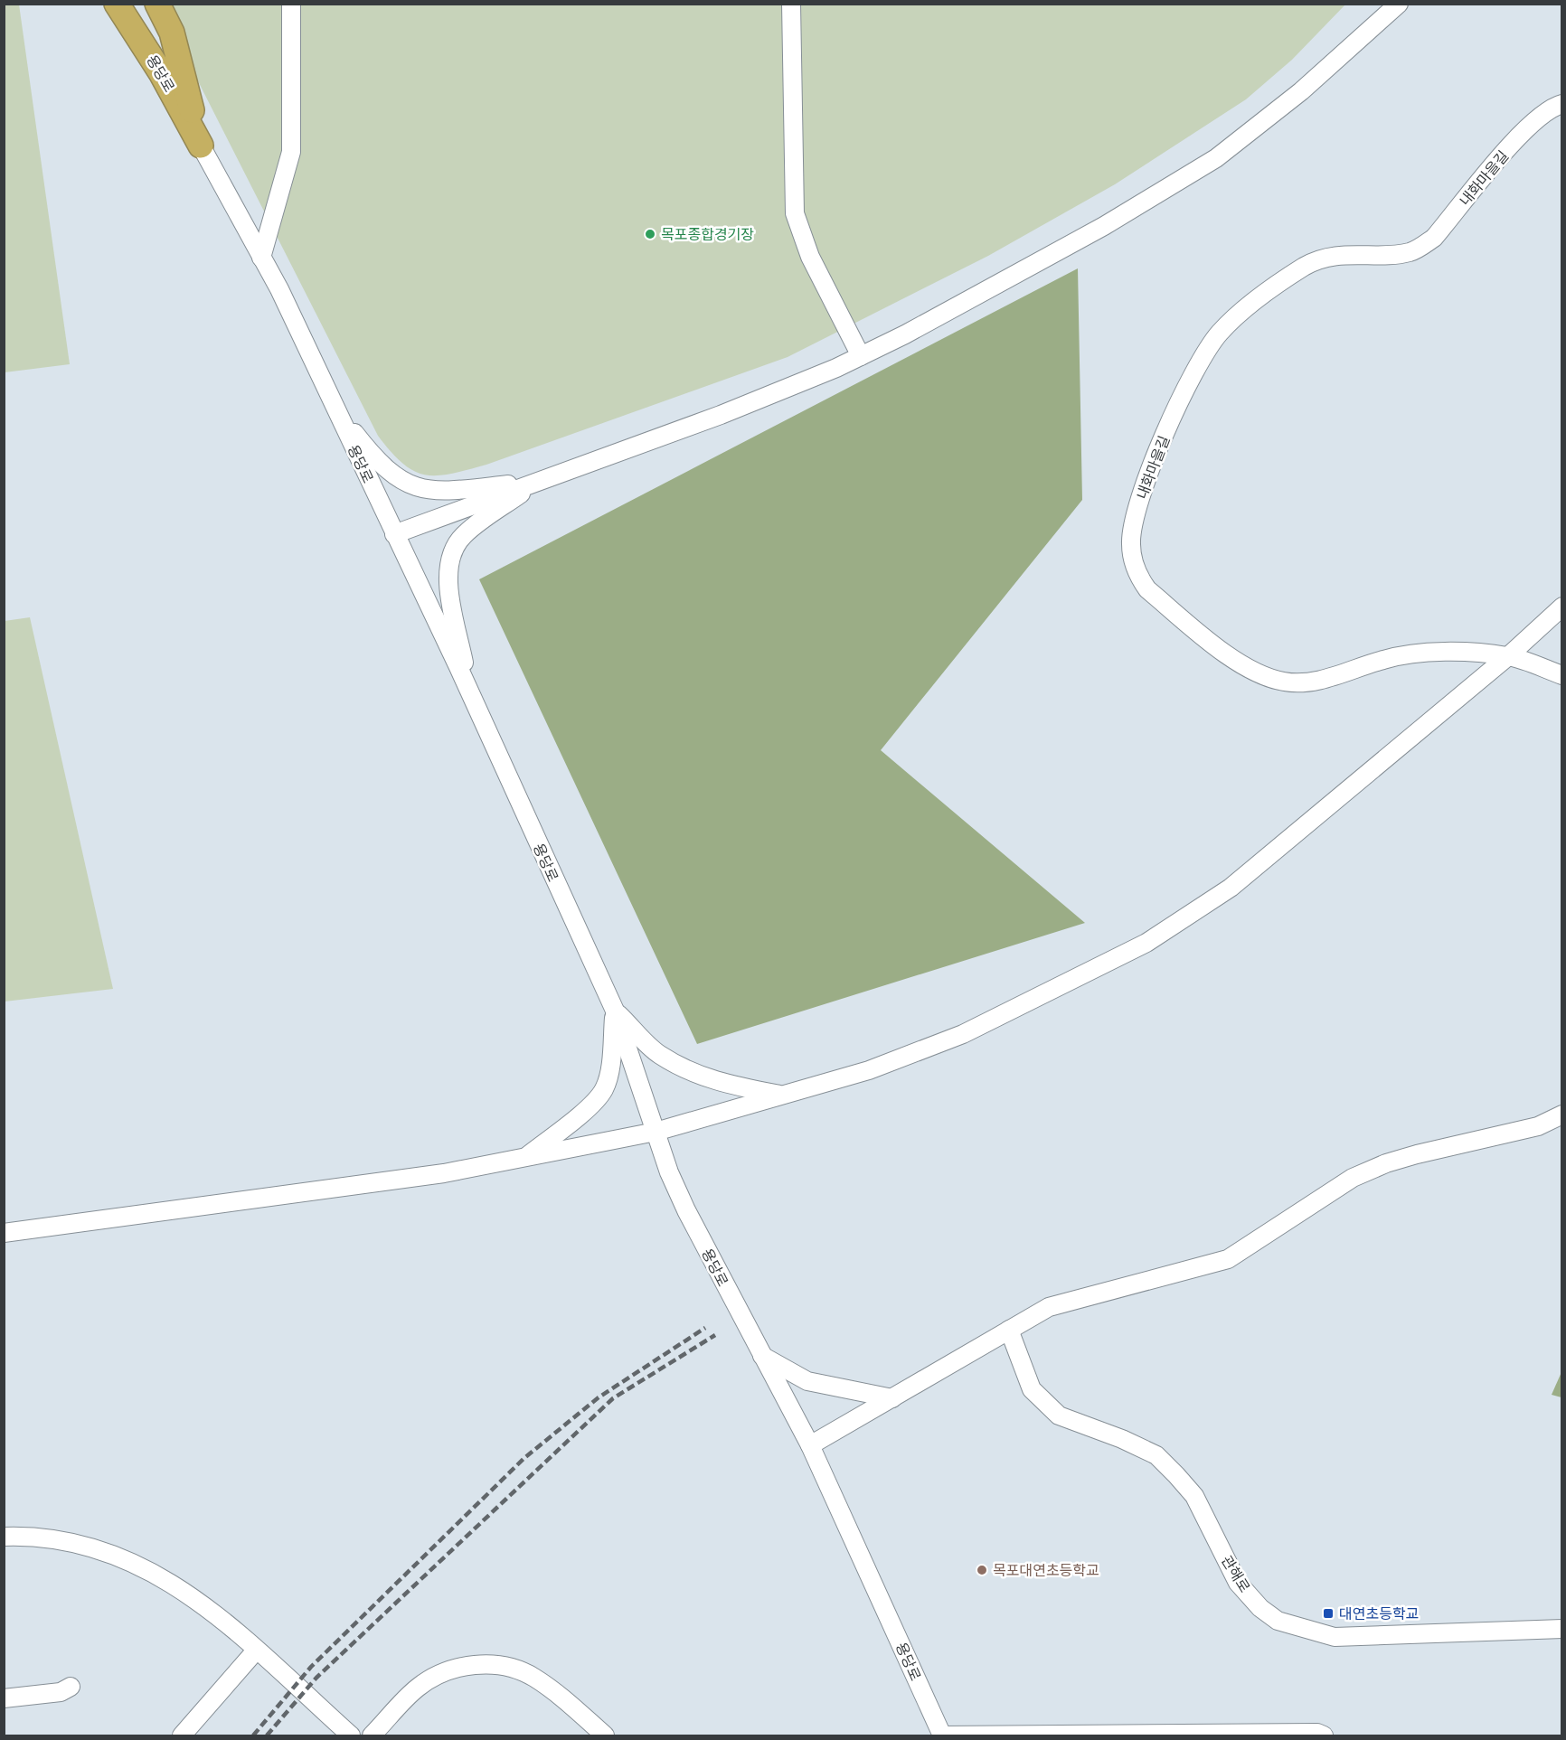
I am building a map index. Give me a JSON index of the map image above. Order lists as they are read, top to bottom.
{
  "streets": {
    "highway": ["용당로"],
    "street": ["내화마을길", "관해로"]
  },
  "places": {
    "other": ["목포종합경기장", "목포대연초등학교"],
    "transit": ["대연초등학교"]
  }
}
